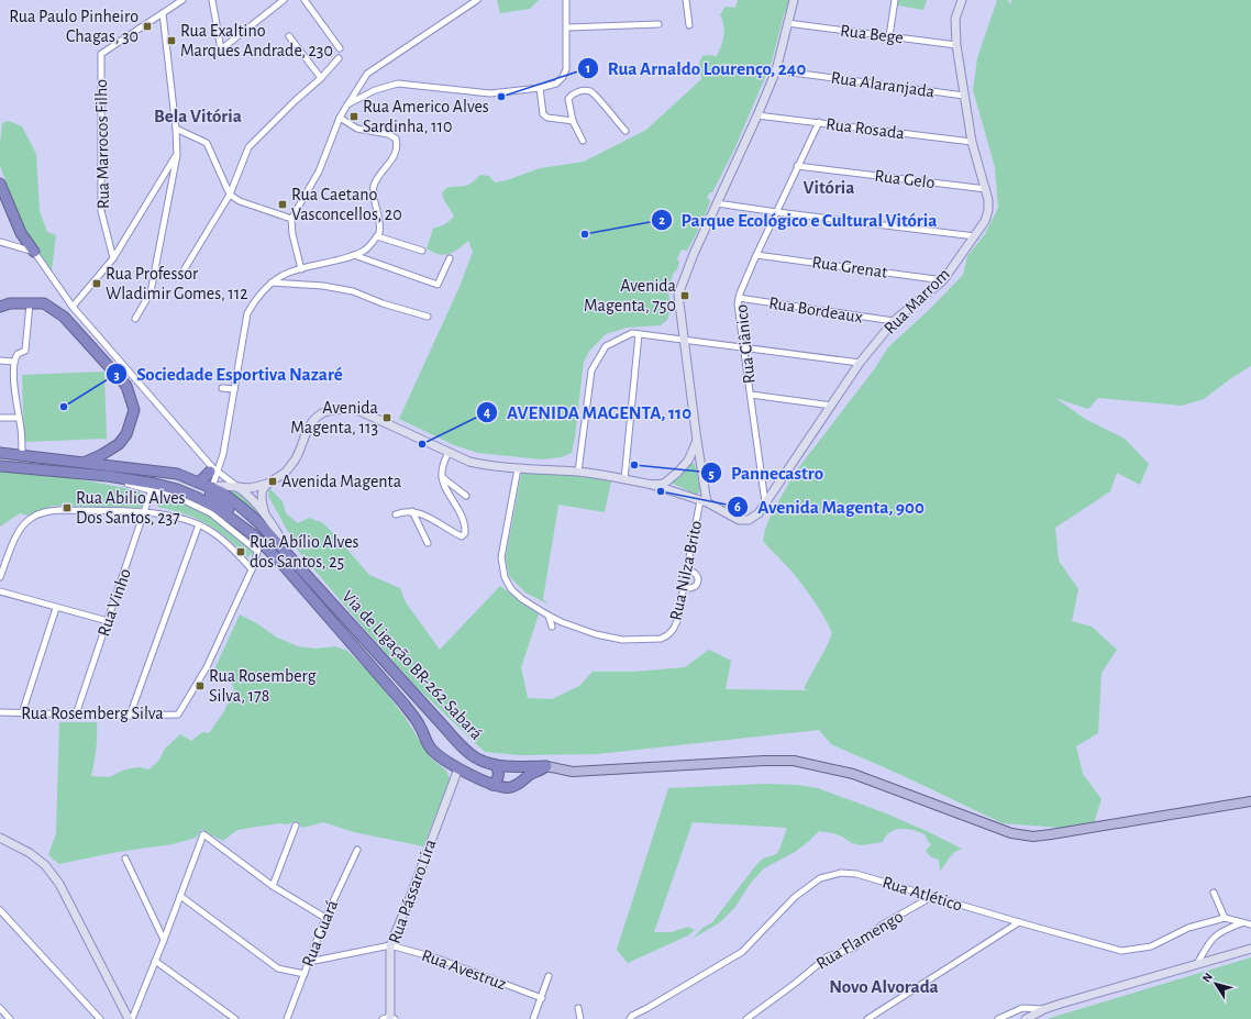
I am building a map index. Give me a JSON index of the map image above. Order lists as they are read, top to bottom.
{
  "streets": {
    "highway": ["Via de Ligação BR-262 Sabará"],
    "street": [
      "Rua Bege",
      "Rua Alaranjada",
      "Rua Rosada",
      "Rua Marrocos Filho",
      "Rua Gelo",
      "Rua Grenat",
      "Rua Marrom",
      "Rua Bordeaux",
      "Rua Ciânico",
      "Rua Nilza Brito",
      "Rua Vinho",
      "Rua Rosemberg Silva",
      "Rua Pássaro Lira",
      "Rua Atlético",
      "Rua Guará",
      "Rua Flamengo",
      "Rua Avestruz"
    ]
  },
  "crossings": [
    ["Rua Bege", "Rua Marrom"],
    ["Rua Alaranjada", "Rua Marrom"],
    ["Rua Rosada", "Rua Marrom"],
    ["Rua Rosada", "Rua Ciânico"],
    ["Rua Gelo", "Rua Marrom"],
    ["Rua Gelo", "Rua Ciânico"],
    ["Rua Grenat", "Rua Marrom"],
    ["Rua Grenat", "Rua Ciânico"],
    ["Rua Marrom", "Rua Bordeaux"],
    ["Rua Marrom", "Rua Ciânico"],
    ["Rua Marrom", "Rua Nilza Brito"],
    ["Rua Bordeaux", "Rua Ciânico"],
    ["Rua Vinho", "Via de Ligação BR-262 Sabará"],
    ["Rua Vinho", "Rua Rosemberg Silva"],
    ["Via de Ligação BR-262 Sabará", "Rua Rosemberg Silva"],
    ["Via de Ligação BR-262 Sabará", "Rua Pássaro Lira"],
    ["Rua Pássaro Lira", "Rua Avestruz"],
    ["Rua Atlético", "Rua Flamengo"],
    ["Rua Guará", "Rua Avestruz"]
  ],
  "districts": ["Bela Vitória", "Vitória", "Novo Alvorada"],
  "places": {
    "transit": [
      "Rua Paulo Pinheiro Chagas, 30",
      "Rua Exaltino Marques Andrade, 230",
      "Rua Americo Alves Sardinha, 110",
      "Rua Caetano Vasconcellos, 20",
      "Rua Professor Wladimir Gomes, 112",
      "Avenida Magenta, 750",
      "Avenida Magenta, 113",
      "Avenida Magenta",
      "Rua Abilio Alves Dos Santos, 237",
      "Rua Abílio Alves dos Santos, 25",
      "Rua Rosemberg Silva, 178"
    ],
    "other": [
      "Rua Arnaldo Lourenço, 240",
      "Parque Ecológico e Cultural Vitória",
      "Sociedade Esportiva Nazaré",
      "AVENIDA MAGENTA, 110",
      "Pannecastro",
      "Avenida Magenta, 900"
    ]
  },
  "north": "top left"
}
